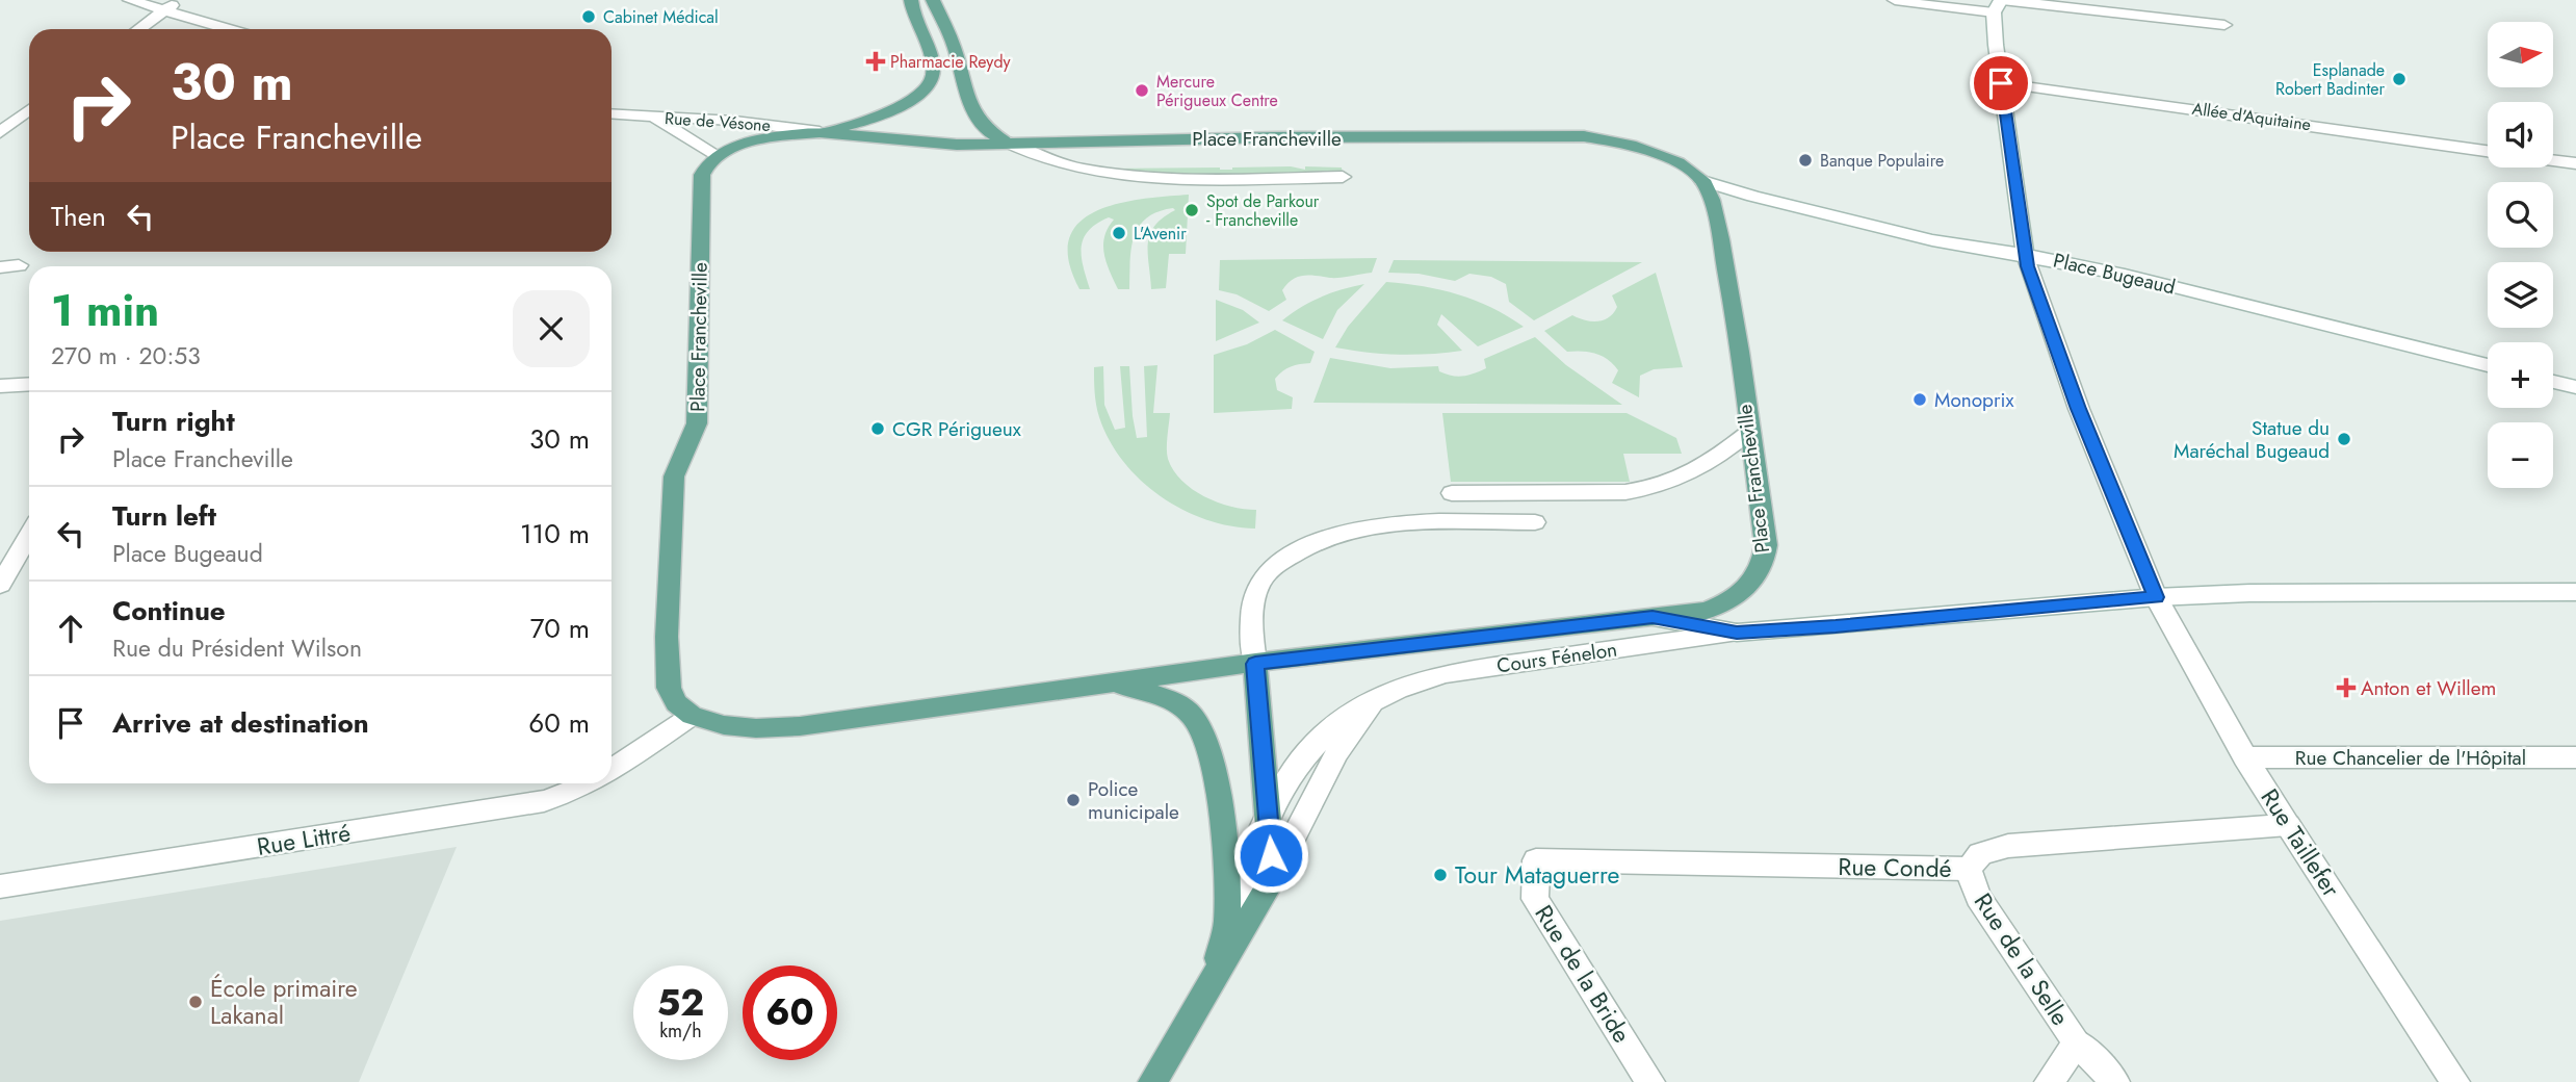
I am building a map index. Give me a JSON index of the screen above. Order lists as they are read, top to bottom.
{
  "streets": {
    "main road": ["Place Francheville", "Cours Fénelon"],
    "street": [
      "Allée d'Aquitaine",
      "Rue de Vésone",
      "Place Bugeaud",
      "Rue Chancelier de l'Hôpital",
      "Rue Littré",
      "Rue Taillefer",
      "Rue Condé",
      "Rue de la Selle",
      "Rue de la Bride"
    ]
  },
  "crossings": [
    ["Rue de Vésone", "Place Francheville"],
    ["Place Francheville", "Place Bugeaud"],
    ["Place Francheville", "Cours Fénelon"],
    ["Place Francheville", "Rue Littré"],
    ["Place Francheville", "Rue Taillefer"],
    ["Place Bugeaud", "Rue Taillefer"],
    ["Rue Chancelier de l'Hôpital", "Rue Taillefer"],
    ["Rue Taillefer", "Rue Condé"],
    ["Rue Condé", "Rue de la Selle"],
    ["Rue Condé", "Rue de la Bride"]
  ],
  "places": {
    "other": [
      "Cabinet Médical",
      "Esplanade Robert Badinter",
      "Mercure Périgueux Centre",
      "Banque Populaire",
      "Spot de Parkour - Francheville",
      "L'Avenir",
      "Monoprix",
      "CGR Périgueux",
      "Statue du Maréchal Bugeaud",
      "Police municipale",
      "Tour Mataguerre",
      "École primaire Lakanal"
    ],
    "health": ["Pharmacie Reydy", "Anton et Willem"]
  },
  "north": "right",
  "page": {
    "map_buttons": ["+", "−"],
    "turn": ["30 m", "Place Francheville"],
    "then": "Then",
    "heading": ["1 min", "270 m · 20:53"],
    "list": [
      {
        "name": "Turn right",
        "note": "Place Francheville",
        "value": "30 m"
      },
      {
        "name": "Turn left",
        "note": "Place Bugeaud",
        "value": "110 m"
      },
      {
        "name": "Continue",
        "note": "Rue du Président Wilson",
        "value": "70 m"
      },
      {
        "name": "Arrive at destination",
        "value": "60 m"
      }
    ],
    "speed": "52 km/h",
    "limit": "60"
  }
}
